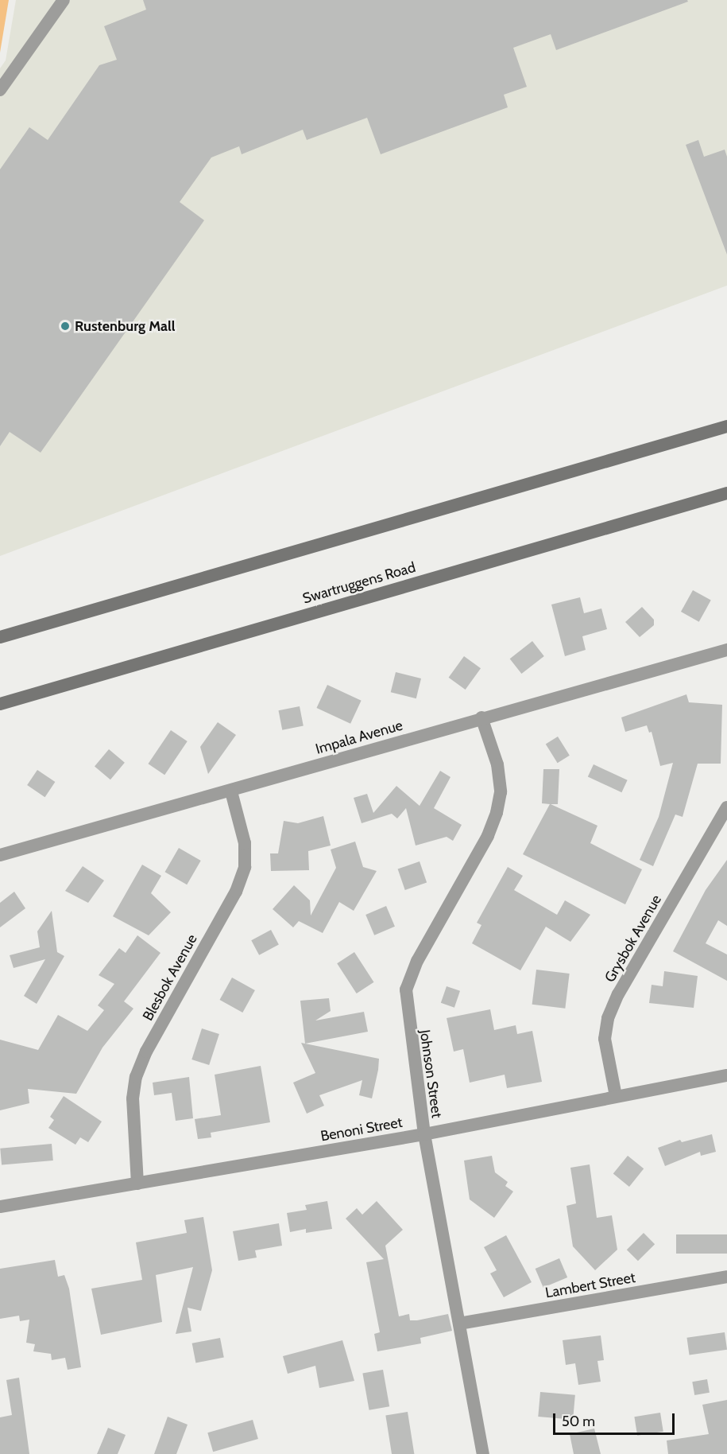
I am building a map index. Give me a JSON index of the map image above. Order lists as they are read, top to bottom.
{
  "streets": {
    "main road": ["Swartruggens Road"],
    "street": [
      "Impala Avenue",
      "Grysbok Avenue",
      "Blesbok Avenue",
      "Johnson Street",
      "Benoni Street",
      "Lambert Street"
    ]
  },
  "crossings": [
    ["Impala Avenue", "Blesbok Avenue"],
    ["Impala Avenue", "Johnson Street"],
    ["Grysbok Avenue", "Benoni Street"],
    ["Blesbok Avenue", "Benoni Street"],
    ["Johnson Street", "Benoni Street"],
    ["Johnson Street", "Lambert Street"]
  ],
  "places": ["Rustenburg Mall"],
  "scale_bar": "50 m"
}
